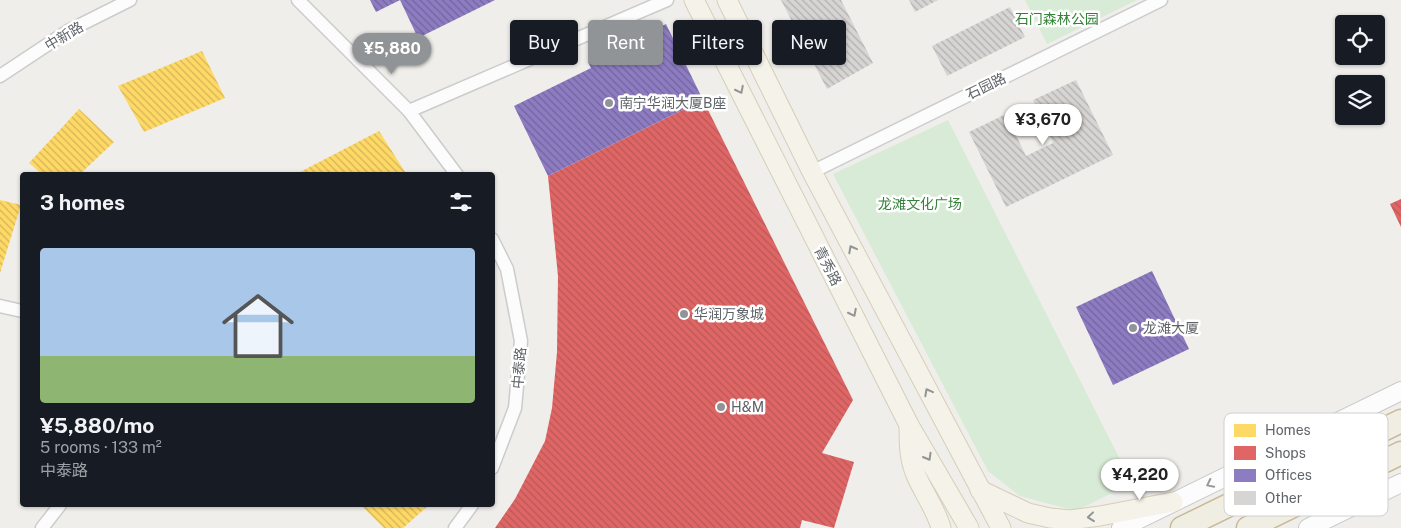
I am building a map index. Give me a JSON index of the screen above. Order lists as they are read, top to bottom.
{
  "streets": {
    "main road": ["青秀路"],
    "street": ["中新路", "石园路", "中泰路"]
  },
  "parks": ["石门森林公园", "龙滩文化广场"],
  "places": [
    "南宁华润大厦B座",
    "华润万象城",
    "龙滩大厦",
    "H&M"
  ],
  "legend": [
    "Homes",
    "Shops",
    "Offices",
    "Other"
  ],
  "page": {
    "chip": [
      "Buy",
      "Rent",
      "Filters",
      "New"
    ],
    "price": ["¥5,880", "¥3,670", "¥4,220"],
    "heading": "3 homes",
    "list": [
      {
        "name": "¥5,880/mo",
        "note": "5 rooms · 133 m² · 中泰路"
      }
    ]
  }
}
